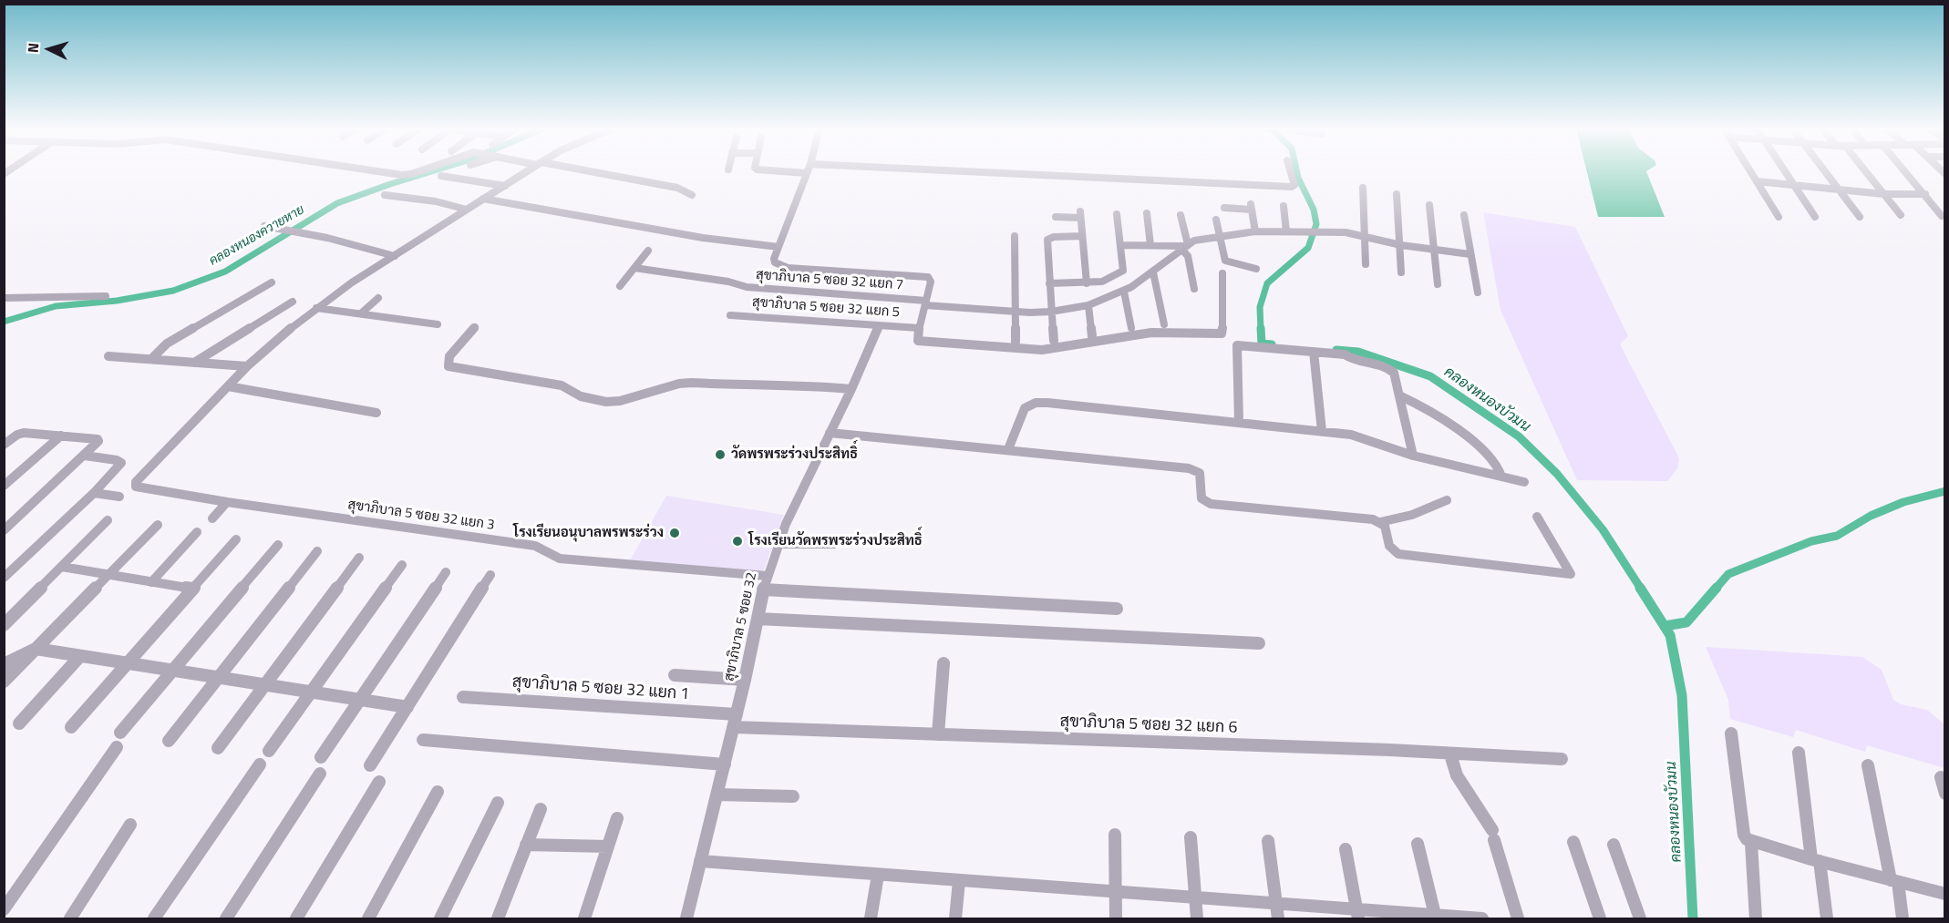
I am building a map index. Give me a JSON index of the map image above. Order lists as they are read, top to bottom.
{
  "streets": {
    "street": [
      "สุขาภิบาล 5 ซอย 32 แยก 7",
      "สุขาภิบาล 5 ซอย 32 แยก 5",
      "สุขาภิบาล 5 ซอย 32 แยก 3",
      "สุขาภิบาล 5 ซอย 32",
      "สุขาภิบาล 5 ซอย 32 แยก 1",
      "สุขาภิบาล 5 ซอย 32 แยก 6"
    ]
  },
  "crossings": [
    ["สุขาภิบาล 5 ซอย 32 แยก 5", "สุขาภิบาล 5 ซอย 32"],
    ["สุขาภิบาล 5 ซอย 32 แยก 3", "สุขาภิบาล 5 ซอย 32"],
    ["สุขาภิบาล 5 ซอย 32", "สุขาภิบาล 5 ซอย 32 แยก 1"],
    ["สุขาภิบาล 5 ซอย 32", "สุขาภิบาล 5 ซอย 32 แยก 6"]
  ],
  "water": ["คลองหนองควายหาย", "คลองหนองบัวมน"],
  "places": ["วัดพรพระร่วงประสิทธิ์", "โรงเรียนอนุบาลพรพระร่วง", "โรงเรียนวัดพรพระร่วงประสิทธิ์"],
  "north": "left"
}
